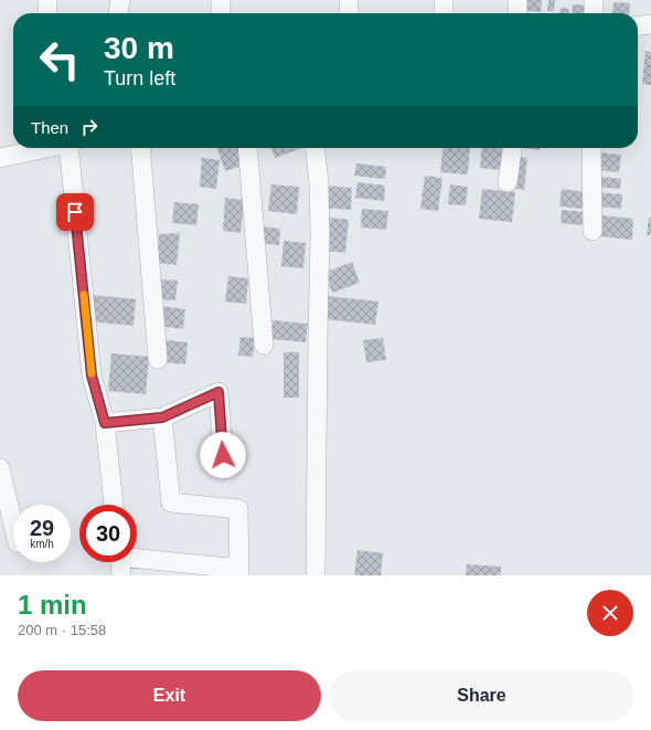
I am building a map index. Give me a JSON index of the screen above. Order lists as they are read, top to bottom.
{
  "page": {
    "turn": ["30 m", "Turn left"],
    "then": "Then",
    "speed": "29 km/h",
    "limit": "30",
    "heading": ["1 min", "200 m · 15:58"],
    "buttons": ["Exit", "Share"]
  }
}
